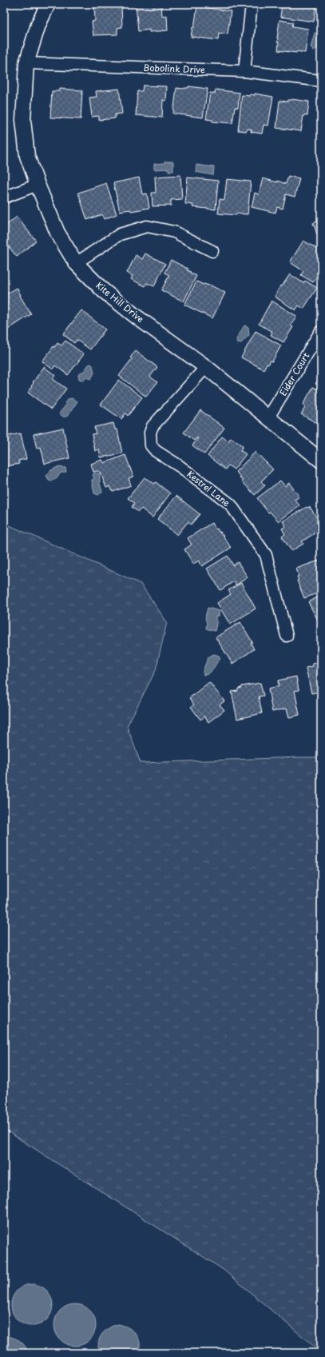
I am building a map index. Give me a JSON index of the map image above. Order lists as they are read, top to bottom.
{
  "streets": {
    "street": [
      "Bobolink Drive",
      "Kite Hill Drive",
      "Eider Court",
      "Kestrel Lane"
    ]
  },
  "crossings": [
    ["Bobolink Drive", "Kite Hill Drive"],
    ["Kite Hill Drive", "Eider Court"],
    ["Kite Hill Drive", "Kestrel Lane"]
  ]
}
